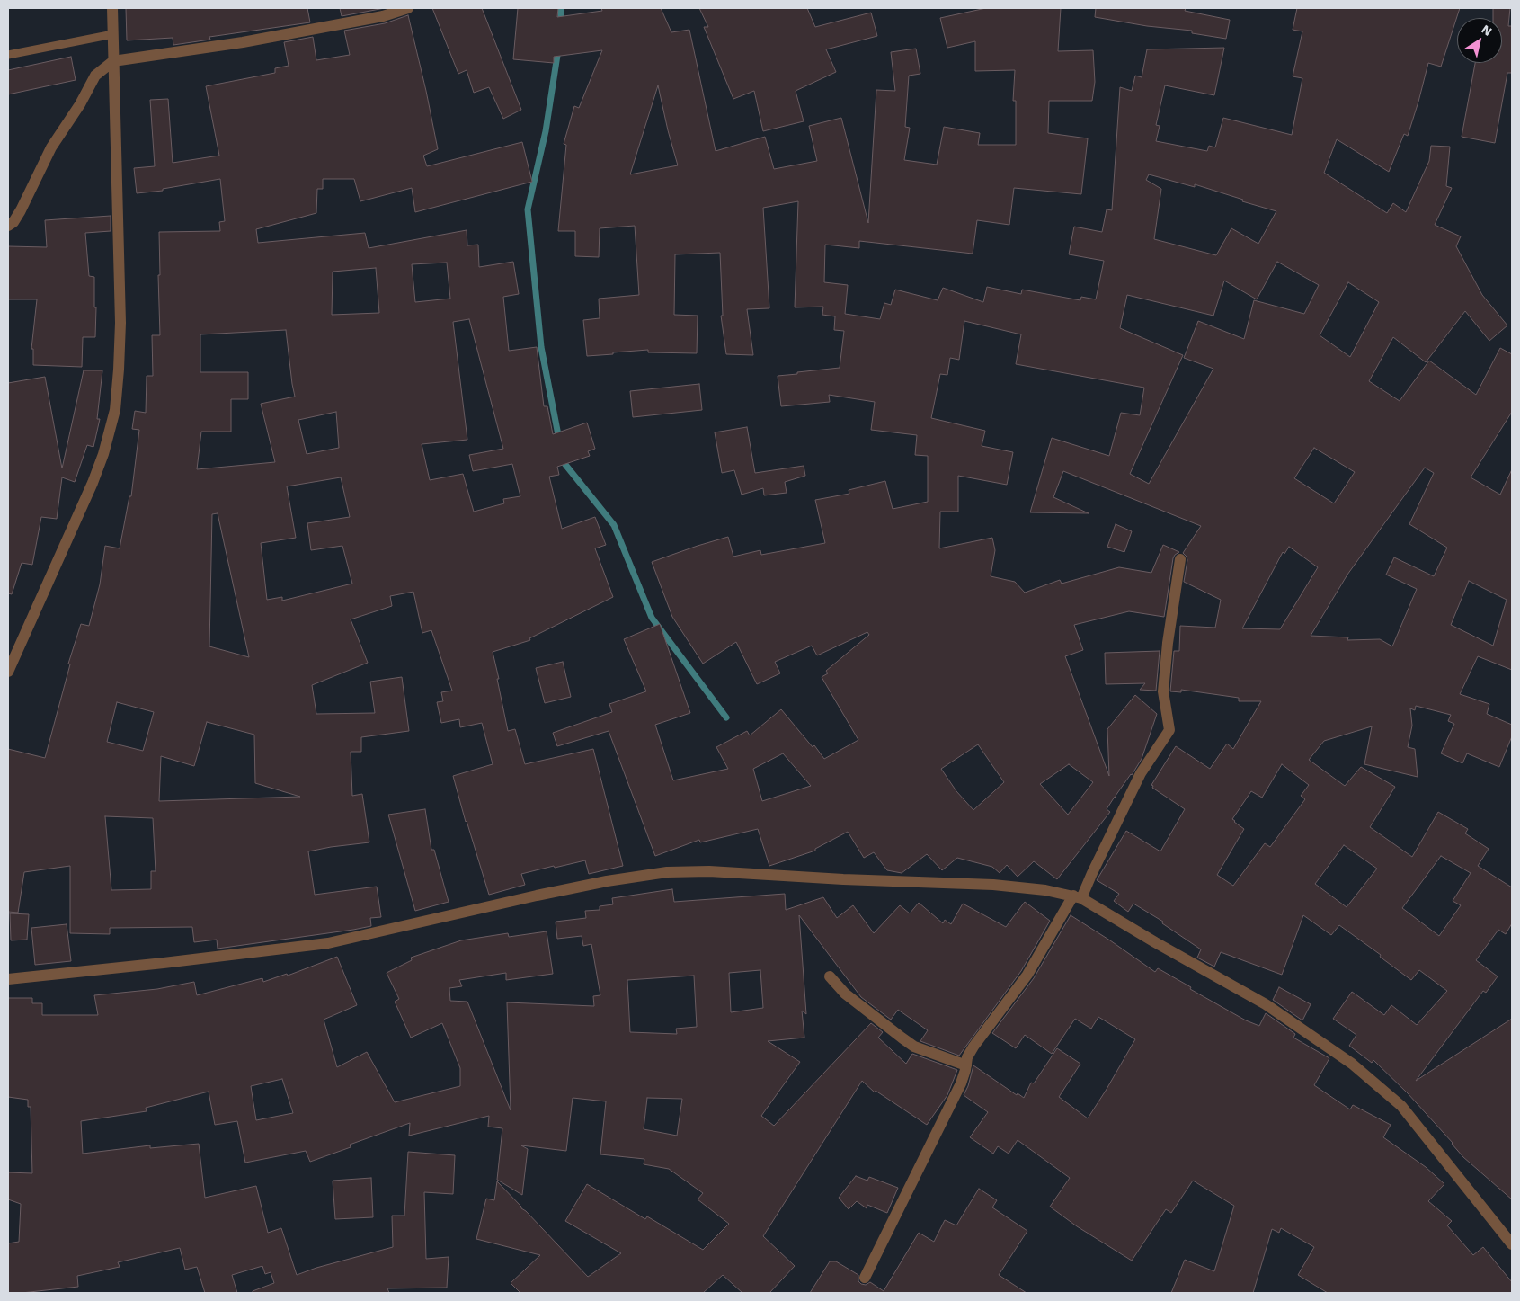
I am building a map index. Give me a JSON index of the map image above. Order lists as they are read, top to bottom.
{
  "north": "top right"
}
